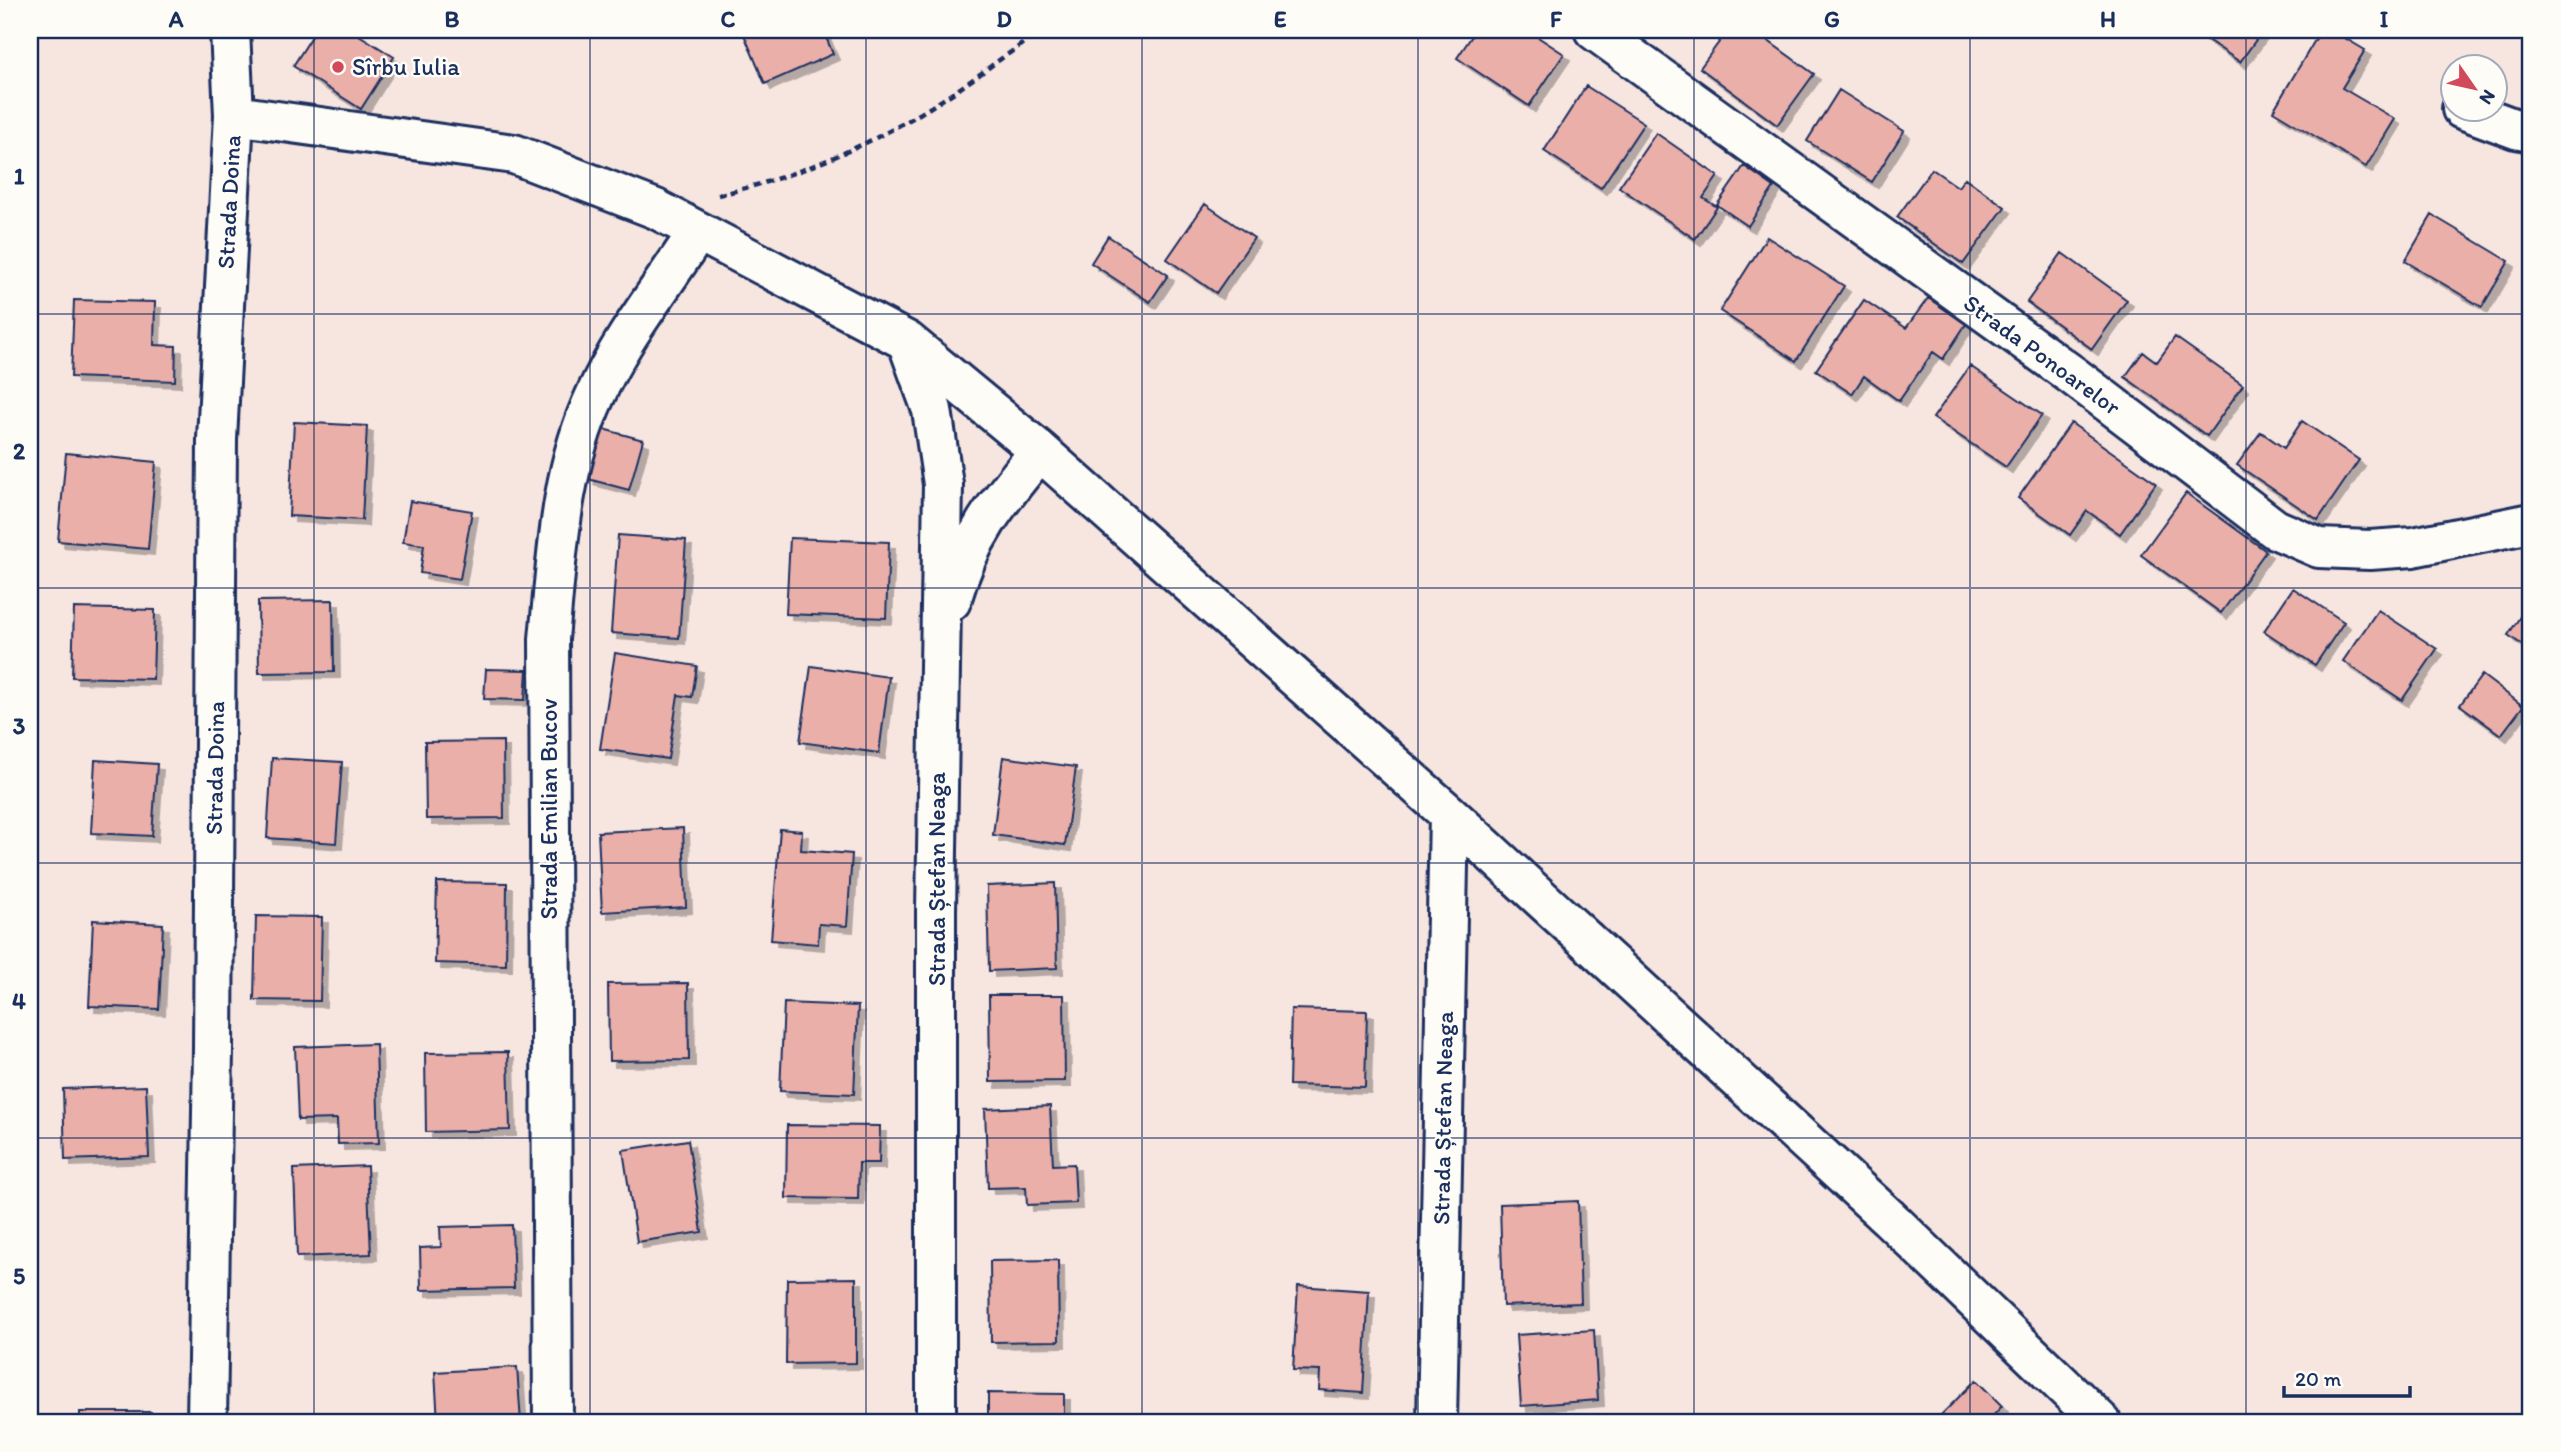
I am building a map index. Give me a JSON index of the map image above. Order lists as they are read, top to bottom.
{
  "streets": {
    "street": [
      "Strada Doina",
      "Strada Ponoarelor",
      "Strada Emilian Bucov",
      "Strada Ștefan Neaga"
    ]
  },
  "places": ["Sîrbu Iulia"],
  "scale_bar": "20 m",
  "north": "bottom right",
  "grid": {
    "columns": [
      "A",
      "B",
      "C",
      "D",
      "E",
      "F",
      "G",
      "H",
      "I"
    ],
    "rows": [
      "1",
      "2",
      "3",
      "4",
      "5"
    ]
  }
}
